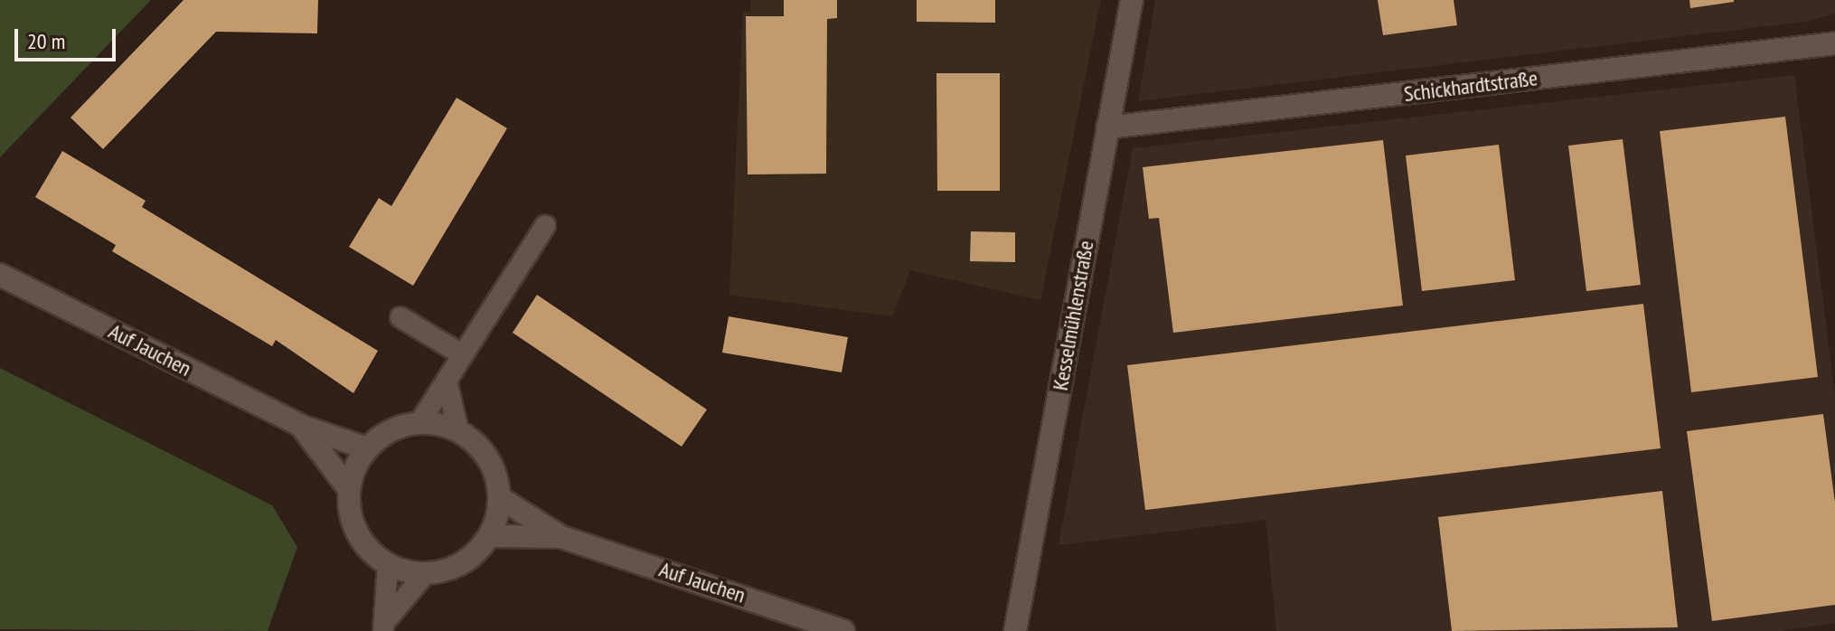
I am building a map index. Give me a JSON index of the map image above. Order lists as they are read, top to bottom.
{
  "streets": {
    "main road": ["Schickhardtstraße", "Kesselmühlenstraße", "Auf Jauchen"]
  },
  "crossings": [
    ["Schickhardtstraße", "Kesselmühlenstraße"]
  ],
  "scale_bar": "20 m"
}
